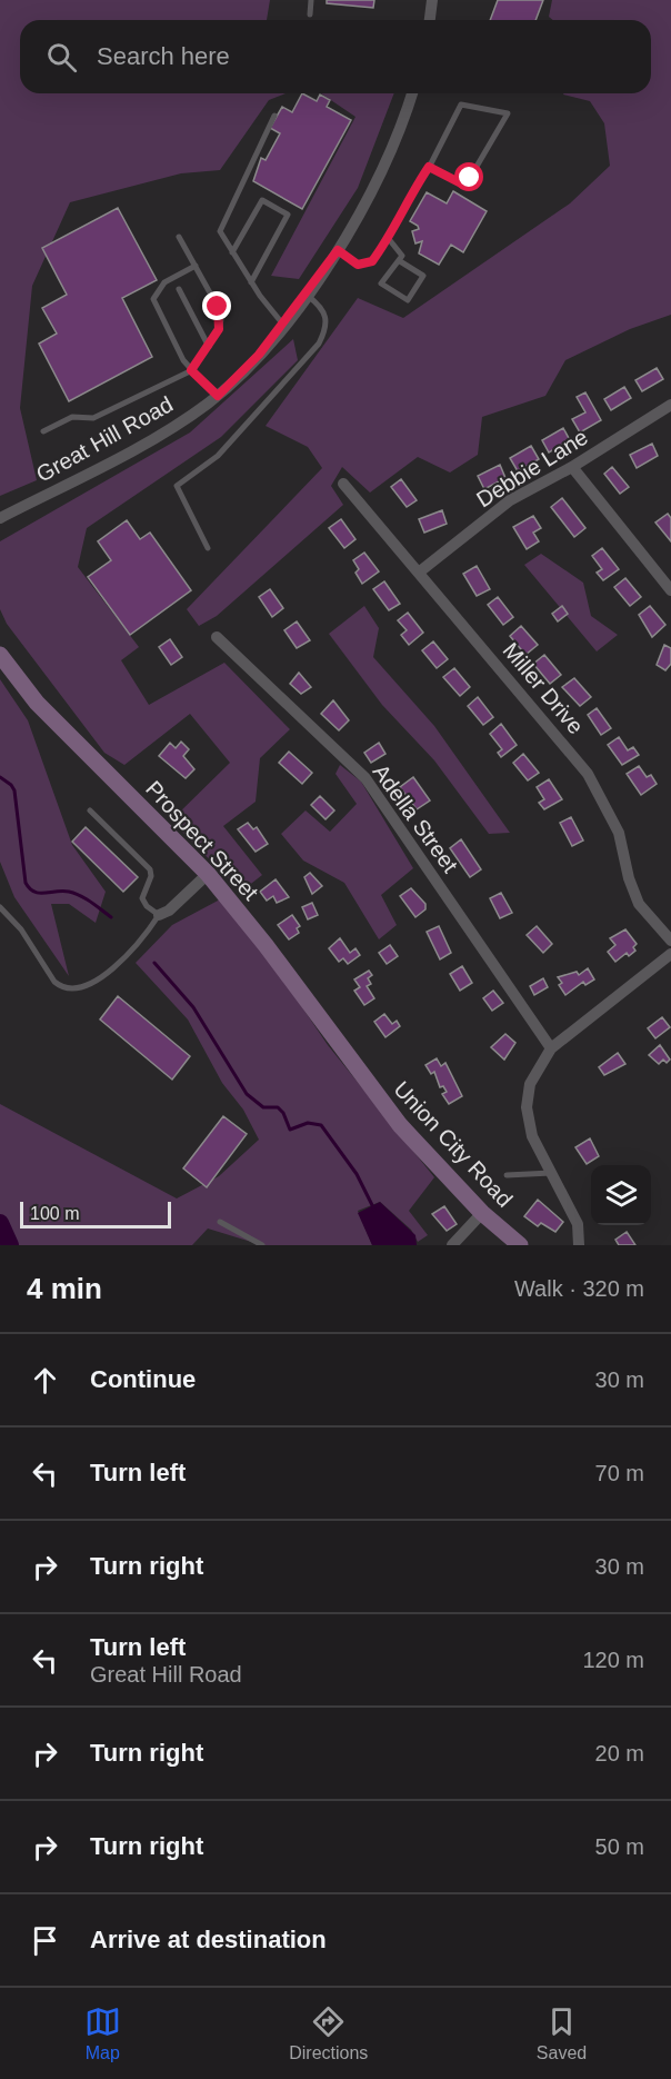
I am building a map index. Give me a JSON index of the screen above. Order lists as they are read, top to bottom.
{
  "streets": {
    "main road": ["Prospect Street", "Union City Road"],
    "street": [
      "Great Hill Road",
      "Debbie Lane",
      "Miller Drive",
      "Adella Street"
    ]
  },
  "crossings": [
    ["Debbie Lane", "Miller Drive"],
    ["Prospect Street", "Union City Road"]
  ],
  "scale_bar": "100 m",
  "page": {
    "search": "Search here",
    "scale": "100 m",
    "heading": ["4 min", "Walk · 320 m"],
    "list": [
      ["Continue", "30 m"],
      ["Turn left", "70 m"],
      ["Turn right", "30 m"],
      ["Turn left", "Great Hill Road", "120 m"],
      ["Turn right", "20 m"],
      ["Turn right", "50 m"],
      "Arrive at destination"
    ],
    "nav": ["Map", "Directions", "Saved"]
  }
}
